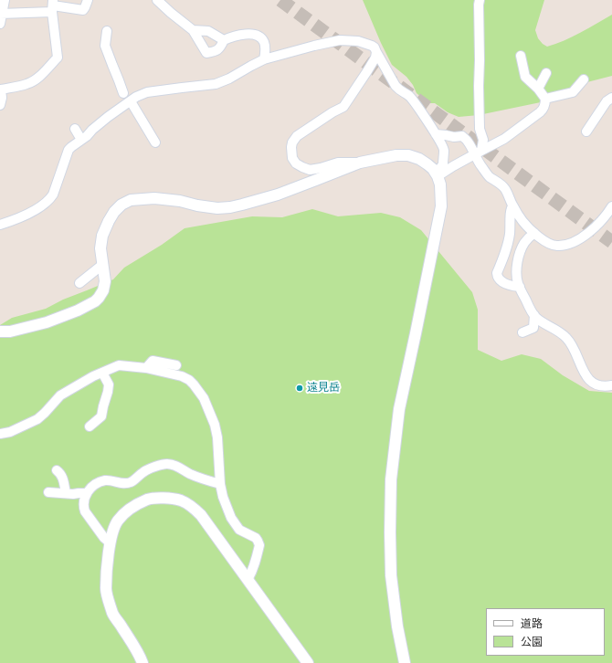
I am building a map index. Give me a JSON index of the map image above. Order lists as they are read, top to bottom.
{
  "places": ["遠見岳"],
  "legend": ["道路", "公園"]
}
